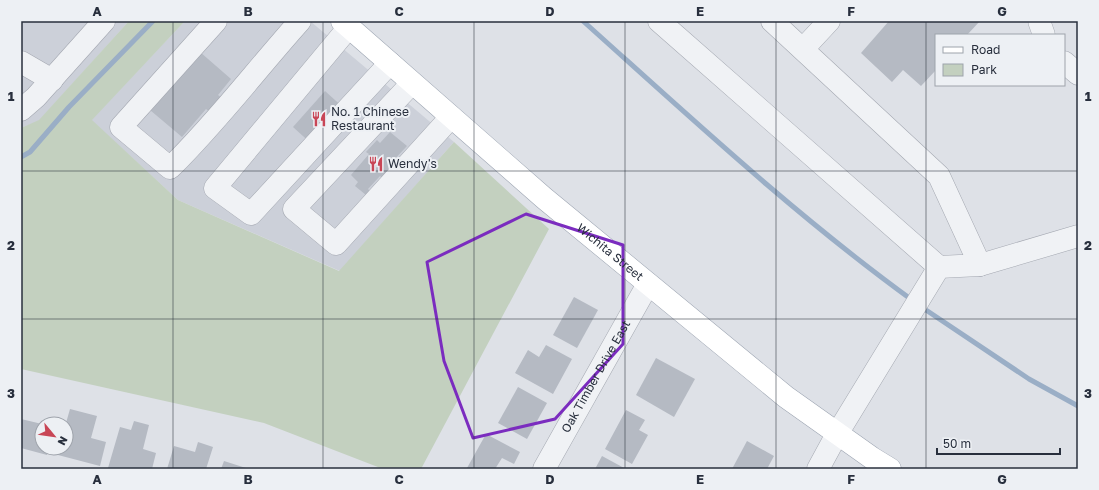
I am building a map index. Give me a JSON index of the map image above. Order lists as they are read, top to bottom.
{
  "streets": {
    "main road": ["Wichita Street"],
    "street": ["Oak Timber Drive East"]
  },
  "crossings": [
    ["Wichita Street", "Oak Timber Drive East"]
  ],
  "places": {
    "restaurant": ["No. 1 Chinese Restaurant", "Wendy's"]
  },
  "legend": ["Road", "Park"],
  "scale_bar": "50 m",
  "north": "bottom right",
  "grid": {
    "columns": [
      "A",
      "B",
      "C",
      "D",
      "E",
      "F",
      "G"
    ],
    "rows": ["1", "2", "3"]
  }
}
